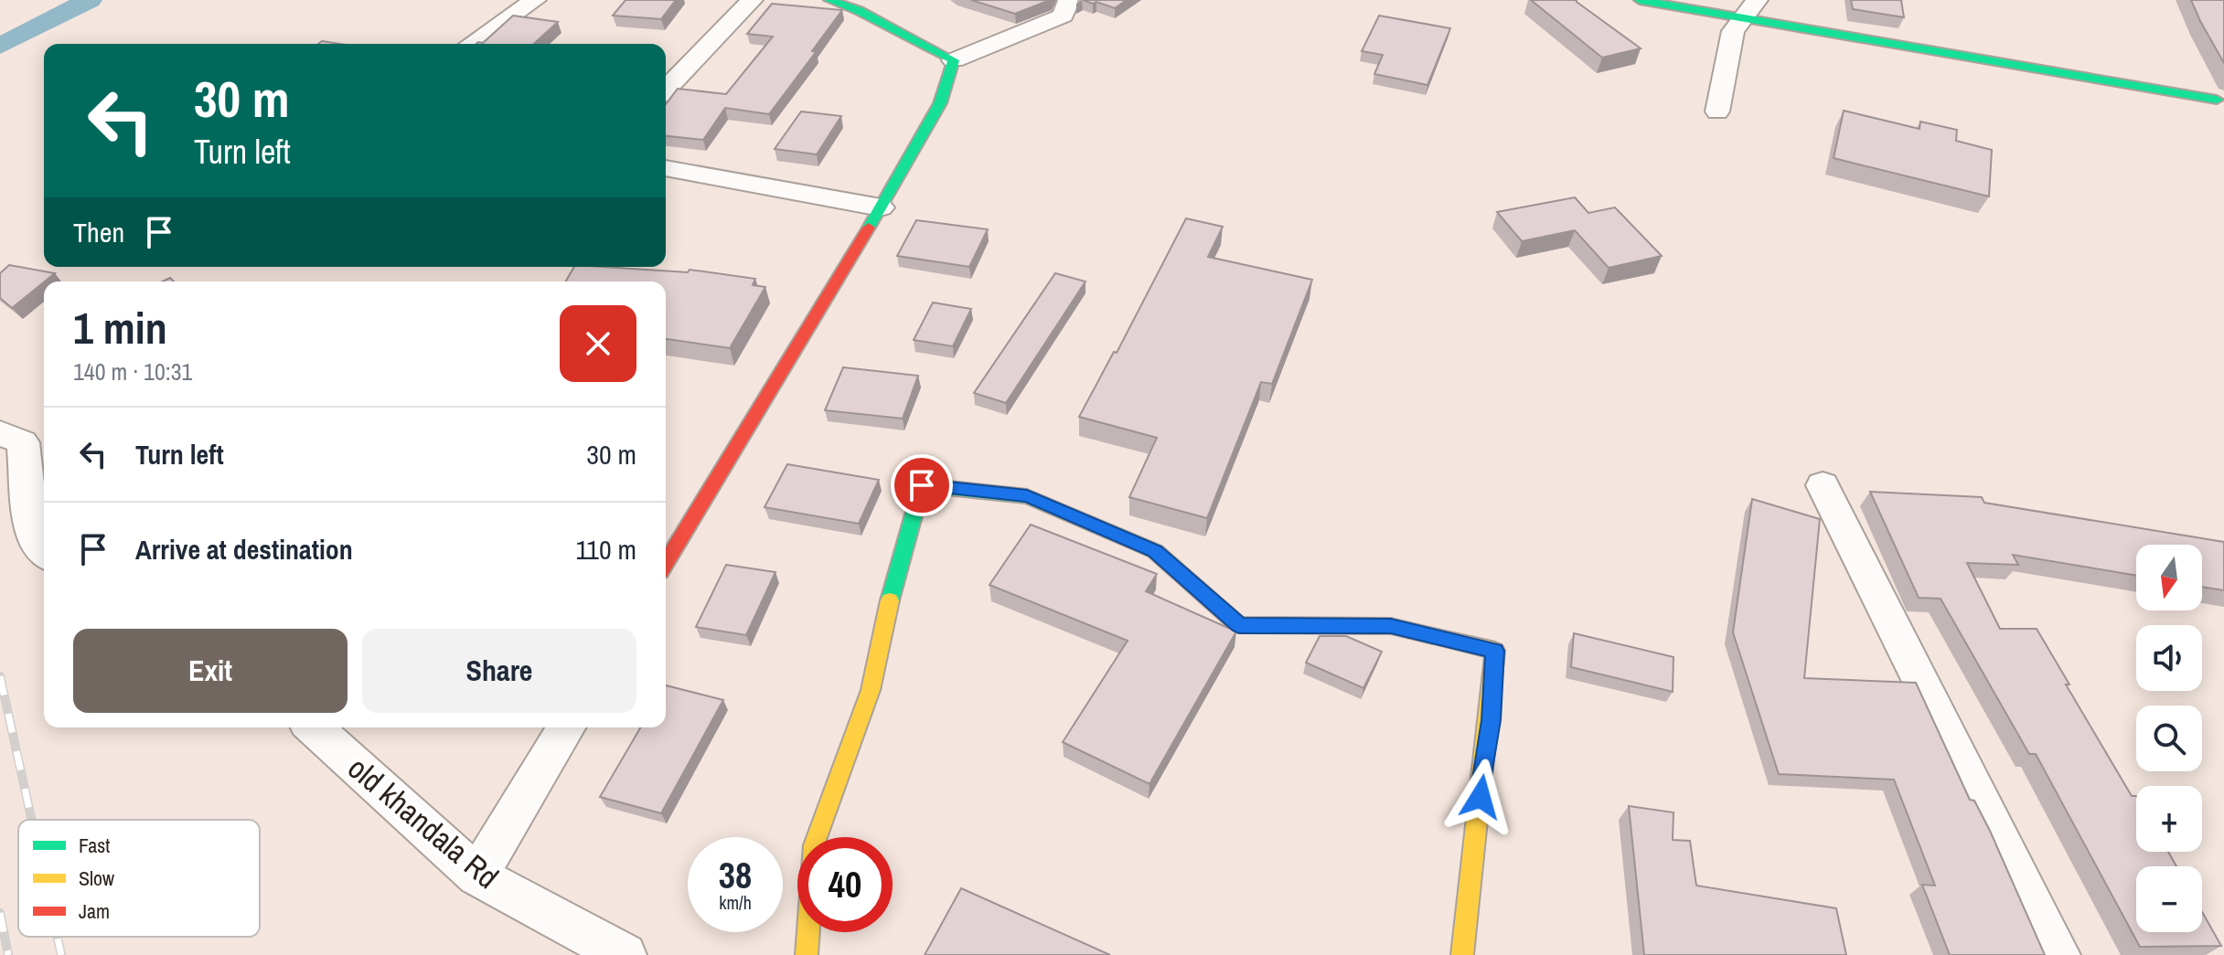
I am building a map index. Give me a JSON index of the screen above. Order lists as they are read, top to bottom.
{
  "streets": {
    "street": ["old khandala Rd"]
  },
  "legend": ["Fast", "Slow", "Jam"],
  "north": "bottom",
  "page": {
    "turn": ["30 m", "Turn left"],
    "then": "Then",
    "heading": ["1 min", "140 m · 10:31"],
    "list": [
      {
        "name": "Turn left",
        "value": "30 m"
      },
      {
        "name": "Arrive at destination",
        "value": "110 m"
      }
    ],
    "map_buttons": ["+", "−"],
    "buttons": ["Exit", "Share"],
    "speed": "38 km/h",
    "limit": "40"
  }
}
